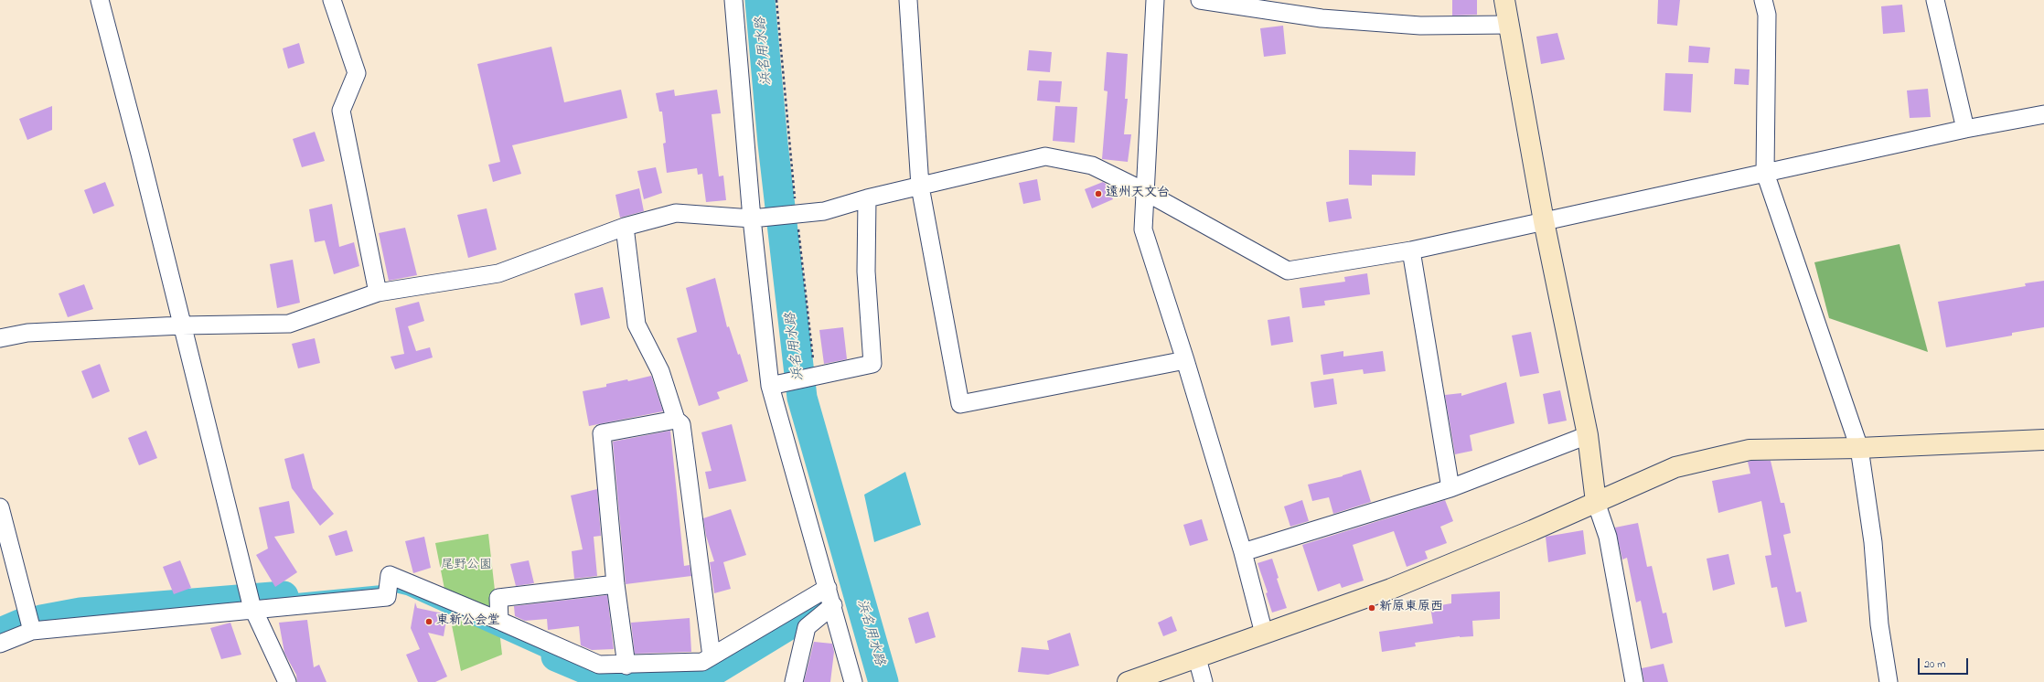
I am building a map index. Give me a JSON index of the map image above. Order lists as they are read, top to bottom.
{
  "water": ["浜名用水路"],
  "parks": ["尾野公園"],
  "places": ["遠州天文台", "新原東原西", "東新公会堂"],
  "scale_bar": "20 m"
}
